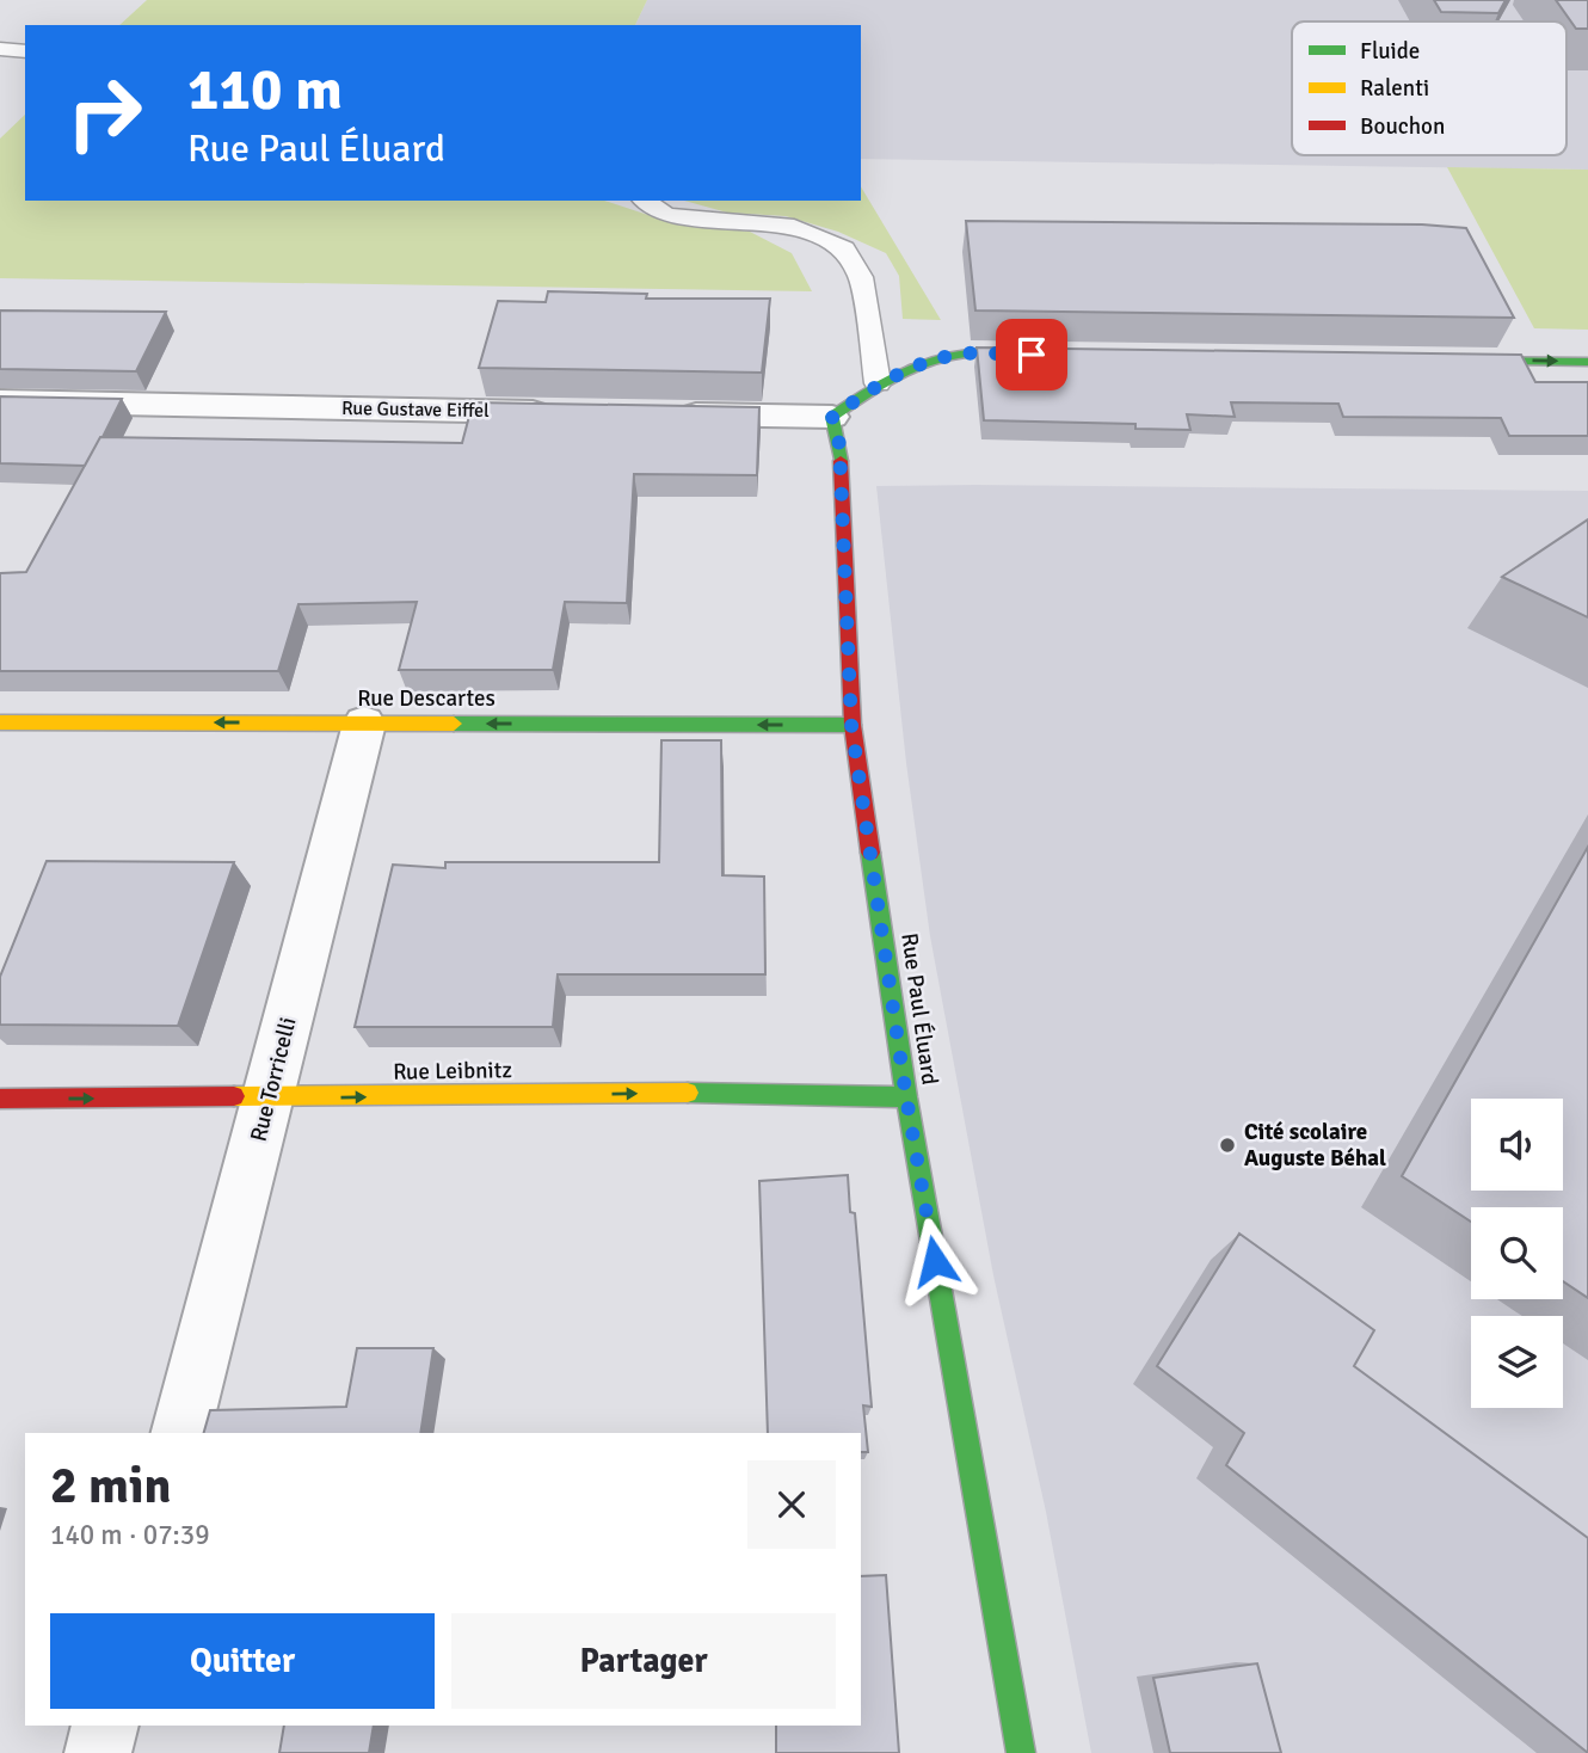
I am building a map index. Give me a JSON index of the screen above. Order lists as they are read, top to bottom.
{
  "streets": {
    "street": [
      "Rue Gustave Eiffel",
      "Rue Descartes",
      "Rue Paul Éluard",
      "Rue Leibnitz",
      "Rue Torricelli"
    ]
  },
  "crossings": [
    ["Rue Descartes", "Rue Paul Éluard"],
    ["Rue Descartes", "Rue Torricelli"],
    ["Rue Paul Éluard", "Rue Leibnitz"],
    ["Rue Leibnitz", "Rue Torricelli"]
  ],
  "one_way": ["Rue Descartes", "Rue Leibnitz"],
  "places": ["Cité scolaire Auguste Béhal"],
  "legend": ["Fluide", "Ralenti", "Bouchon"],
  "page": {
    "turn": ["110 m", "Rue Paul Éluard"],
    "heading": ["2 min", "140 m · 07:39"],
    "buttons": ["Quitter", "Partager"]
  }
}
